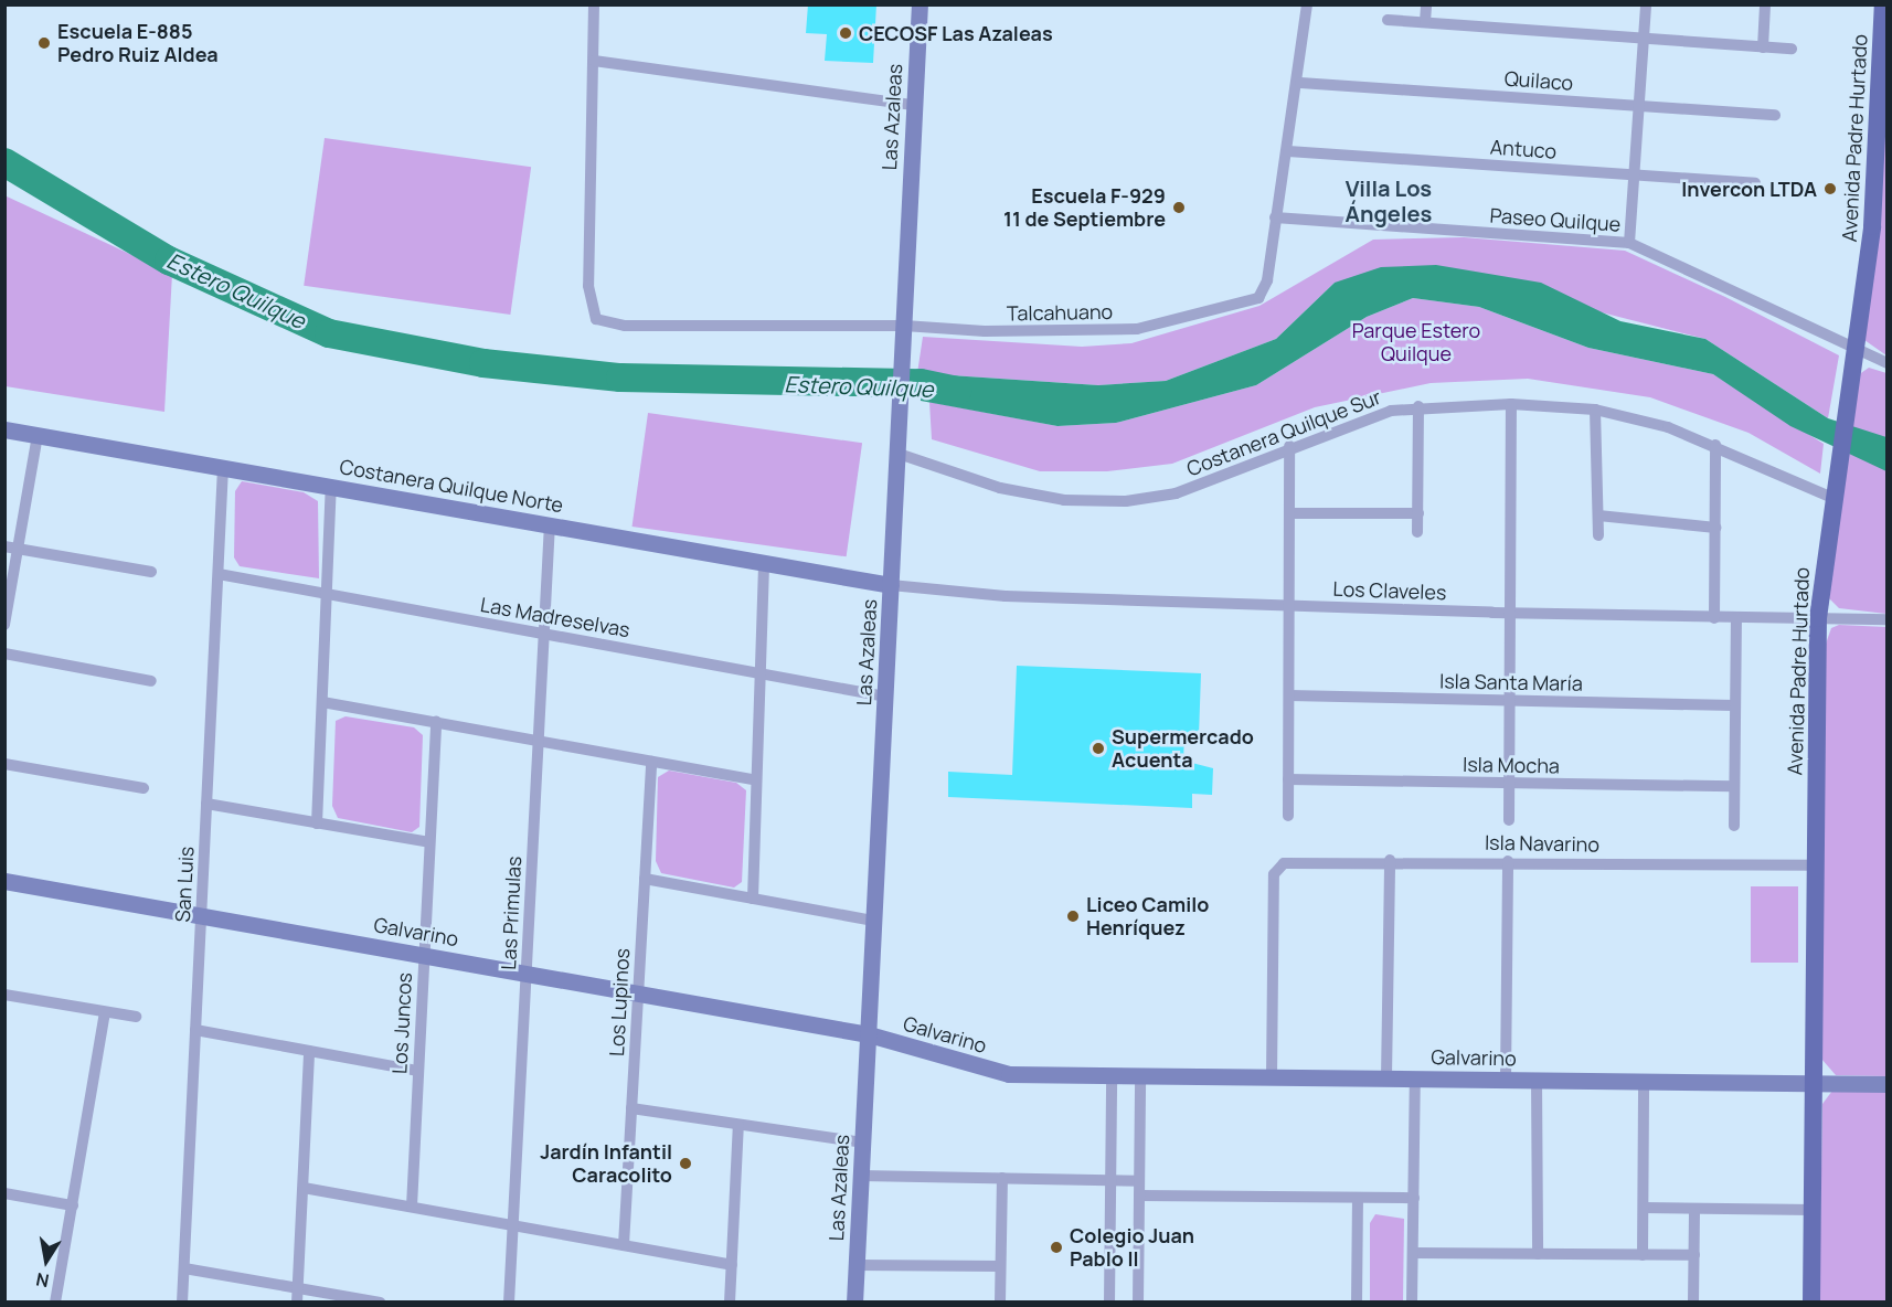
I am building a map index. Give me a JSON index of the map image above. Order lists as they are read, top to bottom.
{
  "streets": {
    "main road": [
      "Las Azaleas",
      "Avenida Padre Hurtado",
      "Costanera Quilque Norte",
      "Galvarino"
    ],
    "street": [
      "Quilaco",
      "Antuco",
      "Paseo Quilque",
      "Talcahuano",
      "Costanera Quilque Sur",
      "Los Claveles",
      "Las Madreselvas",
      "Isla Santa María",
      "Isla Mocha",
      "Isla Navarino",
      "San Luis",
      "Las Primulas",
      "Los Lupinos",
      "Los Juncos"
    ]
  },
  "crossings": [
    ["Quilaco", "Talcahuano"],
    ["Las Azaleas", "Talcahuano"],
    ["Las Azaleas", "Costanera Quilque Sur"],
    ["Las Azaleas", "Costanera Quilque Norte"],
    ["Las Azaleas", "Los Claveles"],
    ["Las Azaleas", "Las Madreselvas"],
    ["Las Azaleas", "Galvarino"],
    ["Avenida Padre Hurtado", "Paseo Quilque"],
    ["Avenida Padre Hurtado", "Costanera Quilque Sur"],
    ["Avenida Padre Hurtado", "Los Claveles"],
    ["Avenida Padre Hurtado", "Isla Navarino"],
    ["Avenida Padre Hurtado", "Galvarino"],
    ["Antuco", "Talcahuano"],
    ["Paseo Quilque", "Talcahuano"],
    ["Costanera Quilque Norte", "Los Claveles"],
    ["Costanera Quilque Norte", "San Luis"],
    ["Costanera Quilque Norte", "Las Primulas"],
    ["Las Madreselvas", "San Luis"],
    ["Las Madreselvas", "Las Primulas"],
    ["Isla Navarino", "Galvarino"],
    ["San Luis", "Galvarino"],
    ["Las Primulas", "Galvarino"],
    ["Galvarino", "Los Lupinos"],
    ["Galvarino", "Los Juncos"]
  ],
  "districts": ["Villa Los Ángeles"],
  "water": ["Estero Quilque"],
  "parks": ["Parque Estero Quilque"],
  "places": [
    "CECOSF Las Azaleas",
    "Escuela E-885 Pedro Ruiz Aldea",
    "Invercon LTDA",
    "Escuela F-929 11 de Septiembre",
    "Supermercado Acuenta",
    "Liceo Camilo Henríquez",
    "Jardín Infantil Caracolito",
    "Colegio Juan Pablo II"
  ],
  "north": "bottom"
}
